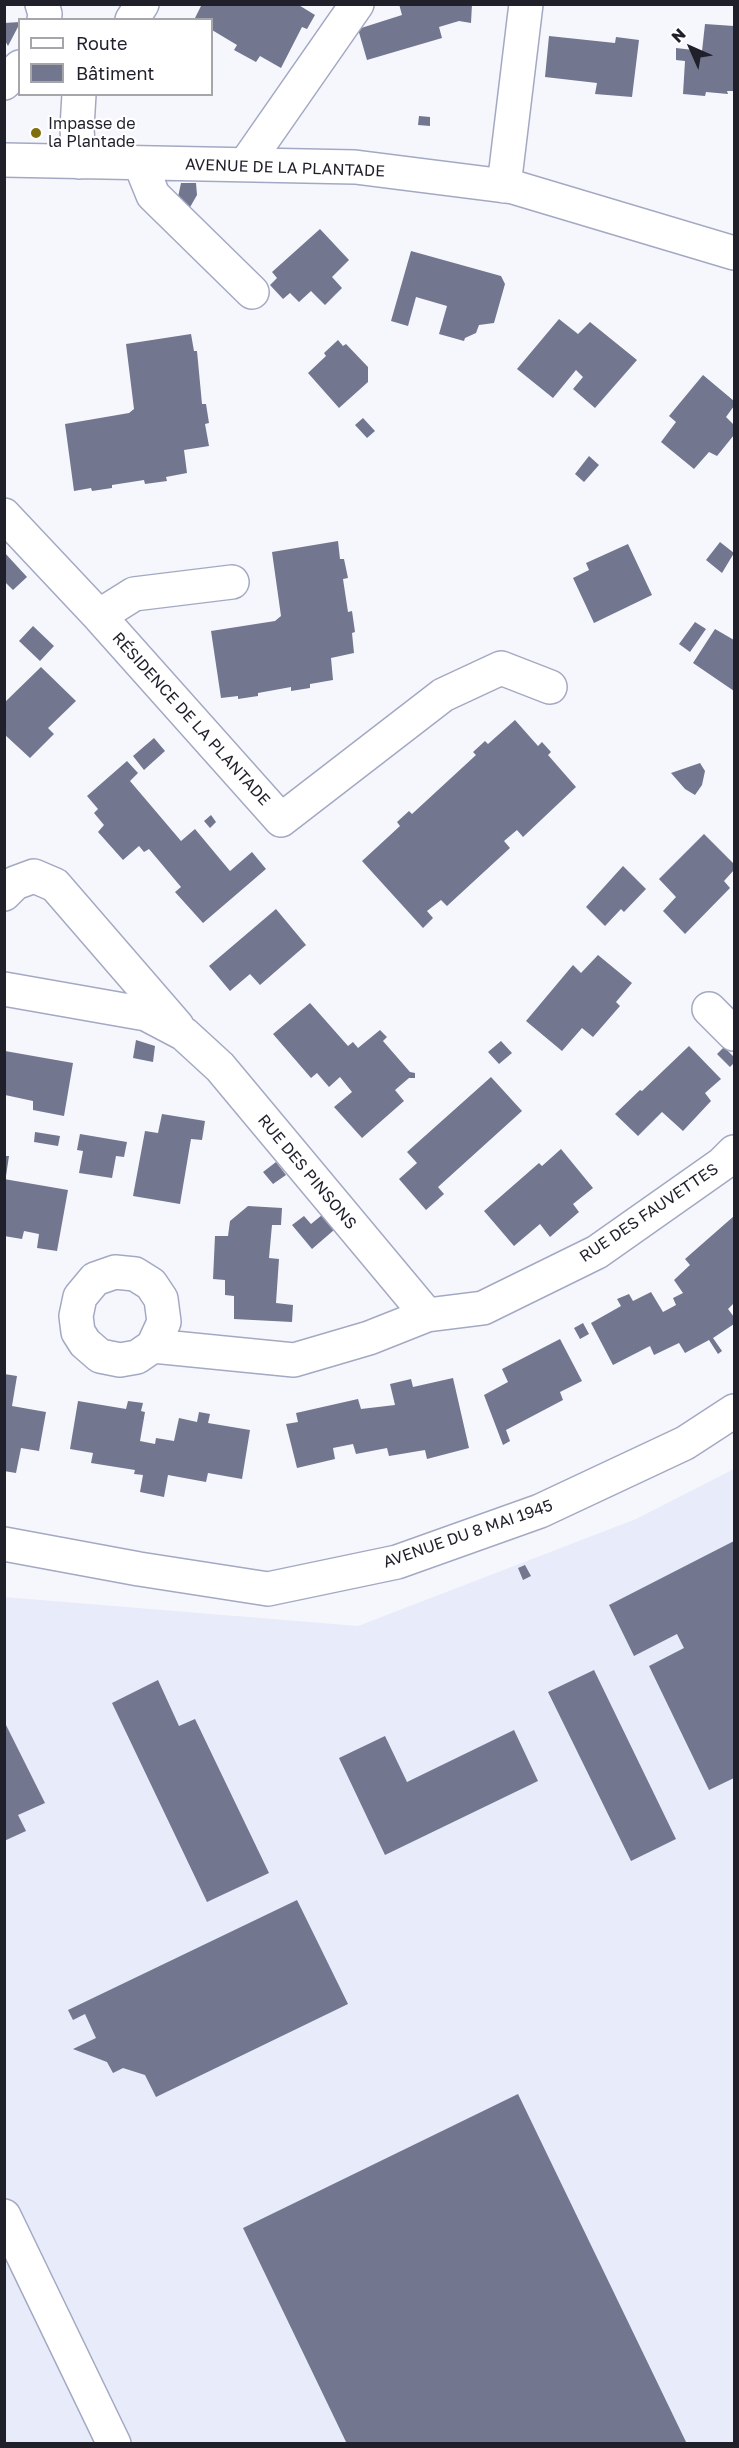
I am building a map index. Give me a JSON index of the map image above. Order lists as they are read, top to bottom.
{
  "streets": {
    "street": [
      "AVENUE DE LA PLANTADE",
      "RÉSIDENCE DE LA PLANTADE",
      "RUE DES PINSONS",
      "RUE DES FAUVETTES",
      "AVENUE DU 8 MAI 1945"
    ]
  },
  "crossings": [
    ["RUE DES PINSONS", "RUE DES FAUVETTES"]
  ],
  "places": ["Impasse de la Plantade"],
  "legend": ["Route", "Bâtiment"],
  "north": "top left"
}
